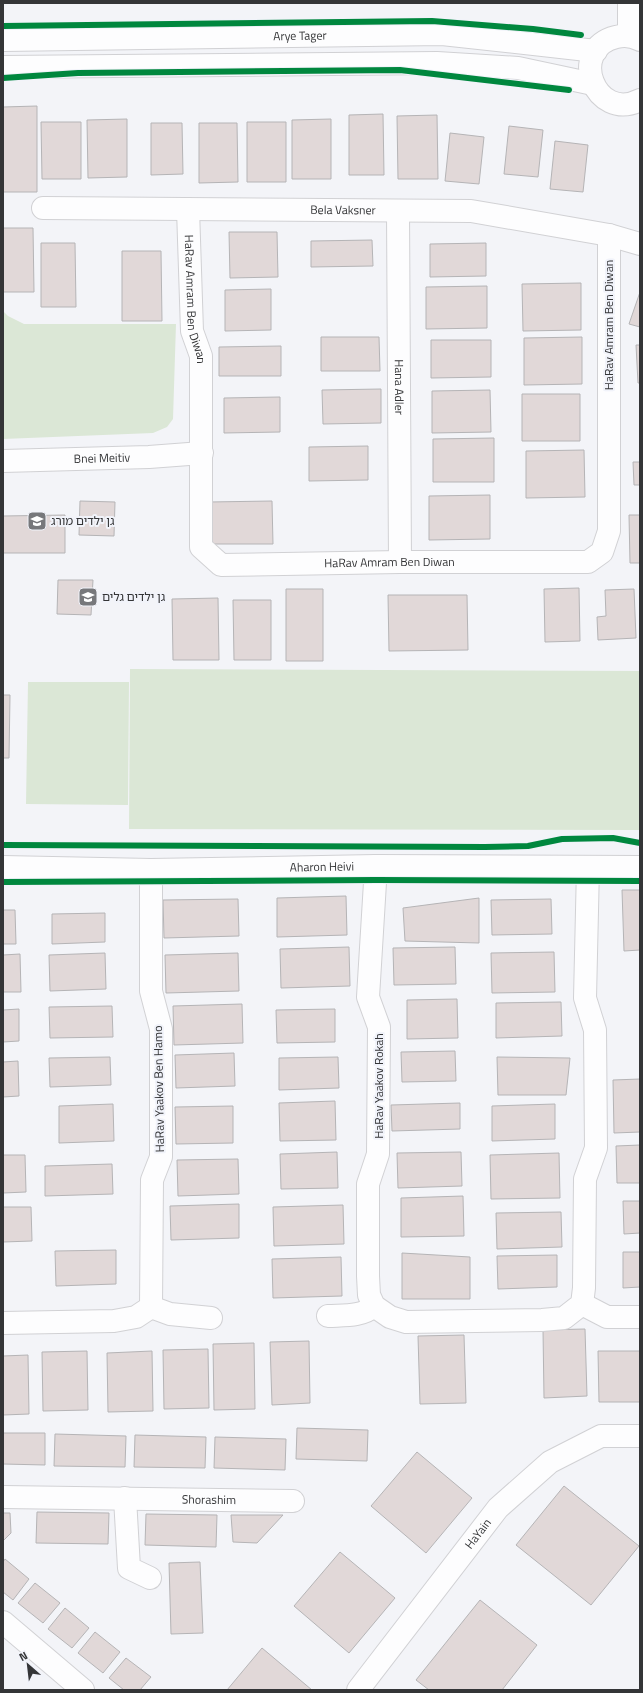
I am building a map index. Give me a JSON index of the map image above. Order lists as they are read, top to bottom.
{
  "streets": {
    "street": [
      "Arye Tager",
      "Bela Vaksner",
      "HaRav Amram Ben Diwan",
      "Hana Adler",
      "Bnei Meitiv",
      "Aharon Heivi",
      "HaRav Yaakov Rokah",
      "HaRav Yaakov Ben Hamo",
      "Shorashim",
      "HaYain"
    ]
  },
  "crossings": [
    ["Bela Vaksner", "HaRav Amram Ben Diwan"],
    ["Bela Vaksner", "Hana Adler"],
    ["HaRav Amram Ben Diwan", "Hana Adler"],
    ["HaRav Amram Ben Diwan", "Bnei Meitiv"],
    ["Aharon Heivi", "HaRav Yaakov Rokah"],
    ["Aharon Heivi", "HaRav Yaakov Ben Hamo"]
  ],
  "places": {
    "school or university": ["גן ילדים מורג", "גן ילדים גלים"]
  },
  "north": "top left"
}
